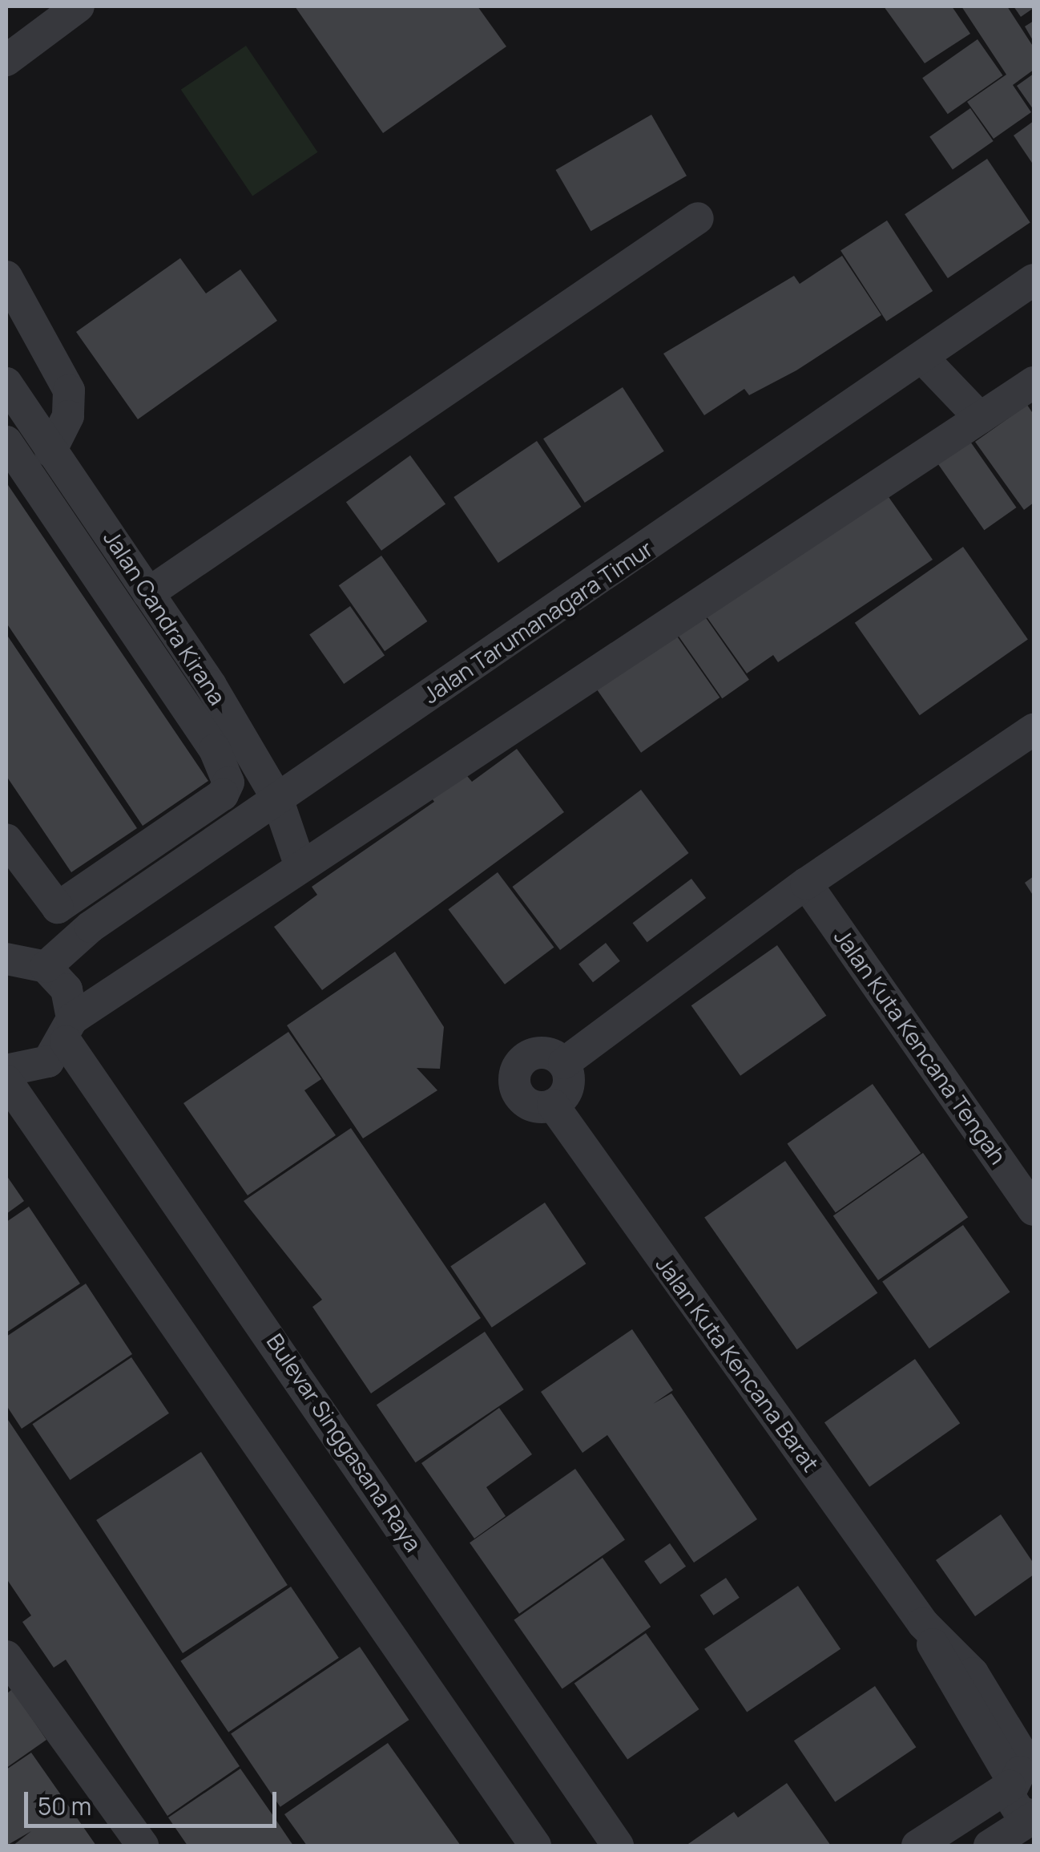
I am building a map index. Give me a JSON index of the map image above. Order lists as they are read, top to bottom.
{
  "streets": {
    "street": [
      "Jalan Candra Kirana",
      "Jalan Tarumanagara Timur",
      "Jalan Kuta Kencana Tengah",
      "Jalan Kuta Kencana Barat",
      "Bulevar Singgasana Raya"
    ]
  },
  "crossings": [
    ["Jalan Candra Kirana", "Jalan Tarumanagara Timur"],
    ["Jalan Tarumanagara Timur", "Bulevar Singgasana Raya"]
  ],
  "scale_bar": "50 m"
}
